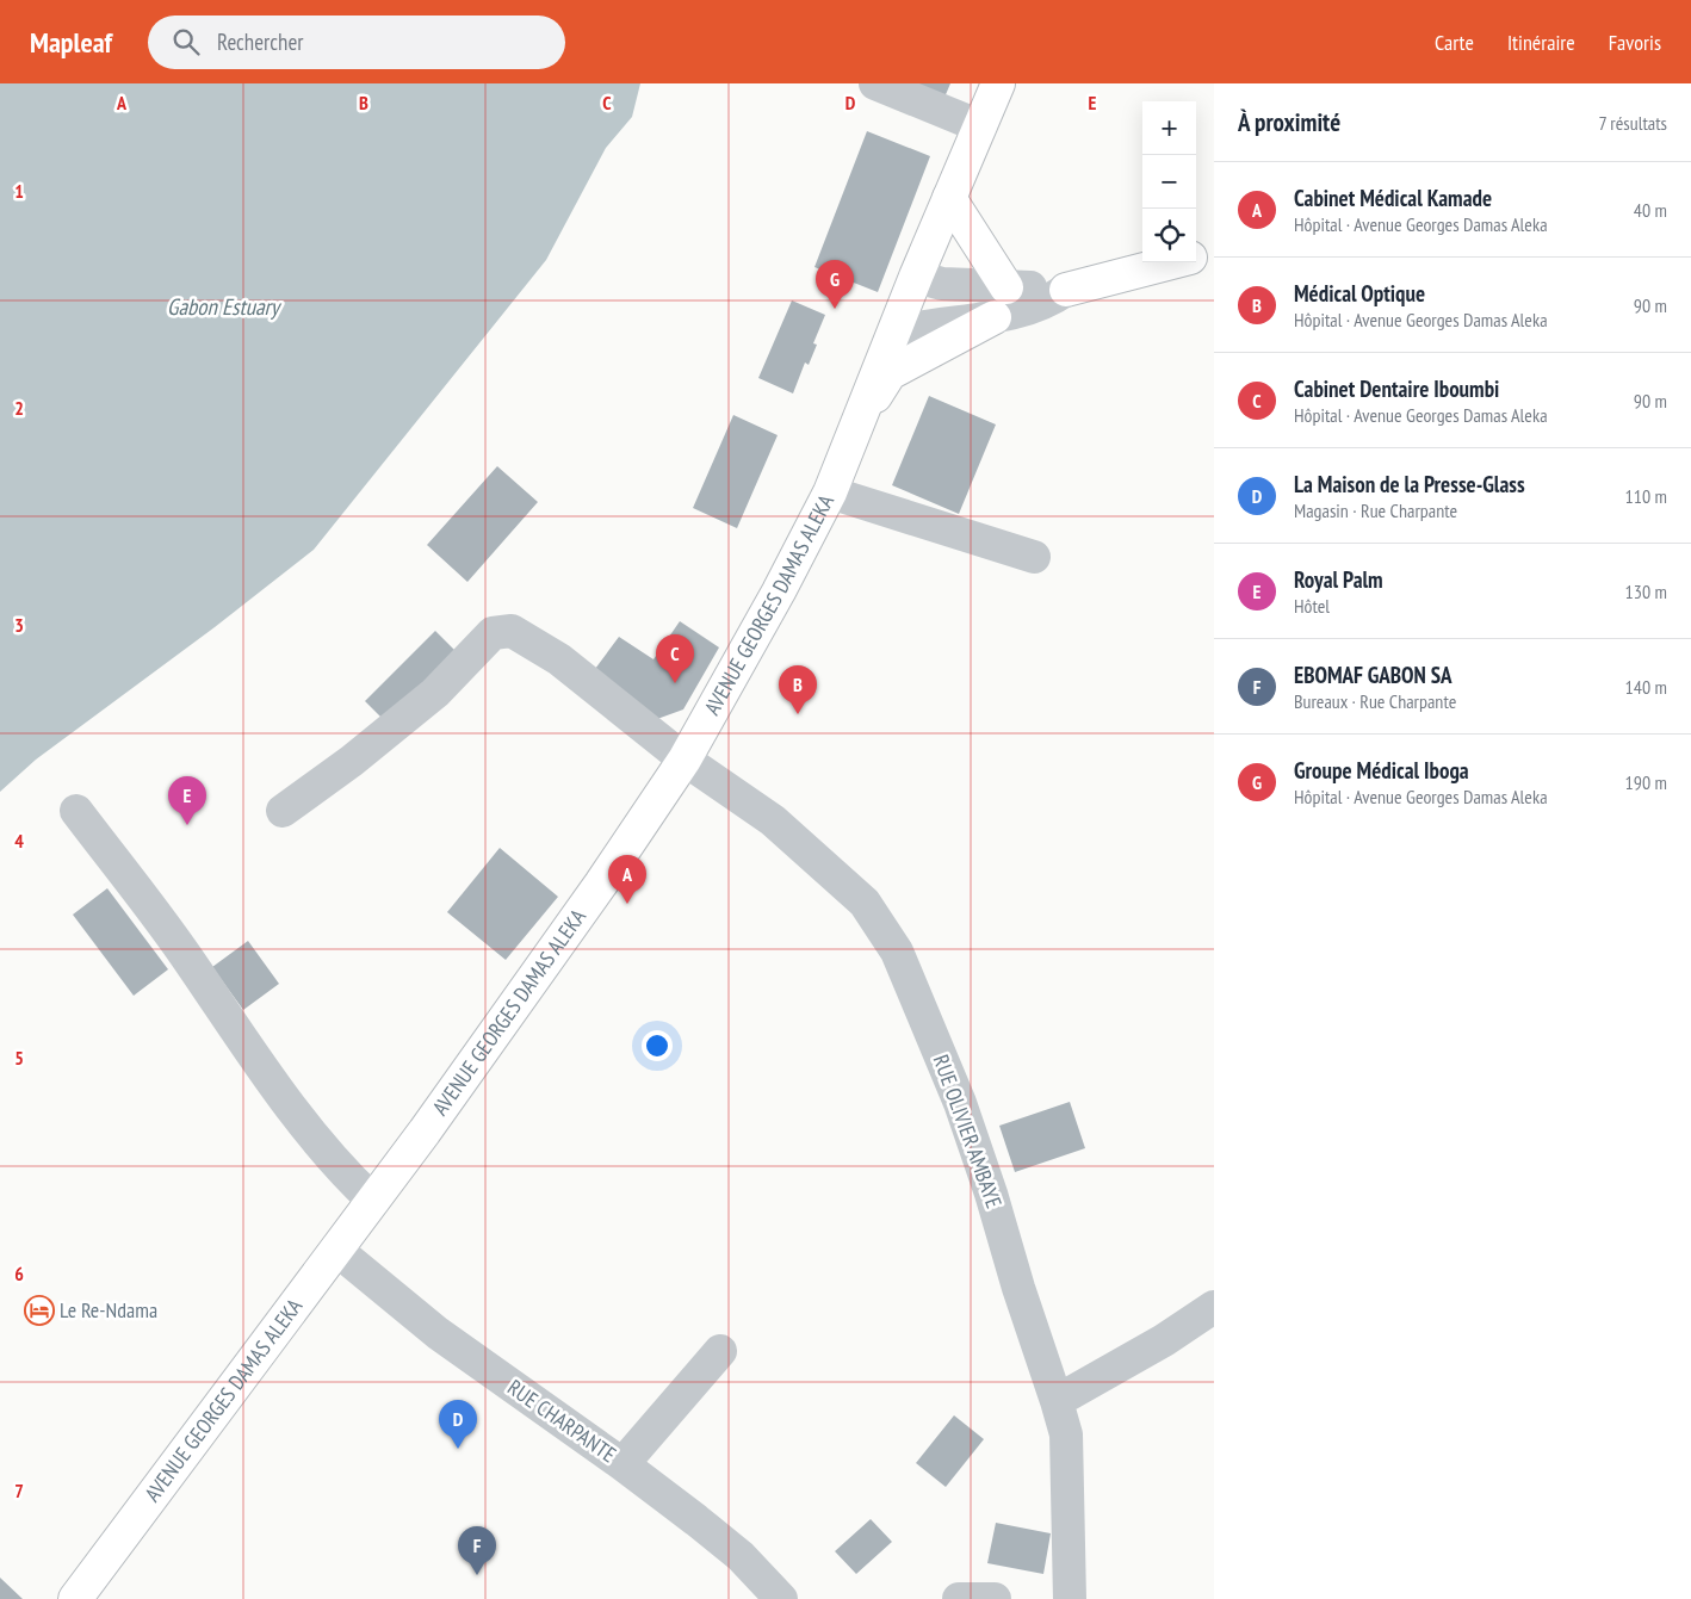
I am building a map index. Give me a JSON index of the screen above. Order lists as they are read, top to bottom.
{
  "streets": {
    "main road": ["AVENUE GEORGES DAMAS ALEKA"],
    "street": ["RUE OLIVIER AMBAYE", "RUE CHARPANTE"]
  },
  "crossings": [
    ["AVENUE GEORGES DAMAS ALEKA", "RUE OLIVIER AMBAYE"],
    ["AVENUE GEORGES DAMAS ALEKA", "RUE CHARPANTE"]
  ],
  "water": ["Gabon Estuary"],
  "places": {
    "hotel": ["Le Re-Ndama"]
  },
  "page": {
    "header": "Mapleaf",
    "search": "Rechercher",
    "nav": ["Carte", "Itinéraire", "Favoris"],
    "heading": ["À proximité", "7 résultats"],
    "map_buttons": ["+", "−"],
    "list": [
      {
        "mark": "A",
        "name": "Cabinet Médical Kamade",
        "note": "Hôpital · Avenue Georges Damas Aleka",
        "value": "40 m"
      },
      {
        "mark": "B",
        "name": "Médical Optique",
        "note": "Hôpital · Avenue Georges Damas Aleka",
        "value": "90 m"
      },
      {
        "mark": "C",
        "name": "Cabinet Dentaire Iboumbi",
        "note": "Hôpital · Avenue Georges Damas Aleka",
        "value": "90 m"
      },
      {
        "mark": "D",
        "name": "La Maison de la Presse-Glass",
        "note": "Magasin · Rue Charpante",
        "value": "110 m"
      },
      {
        "mark": "E",
        "name": "Royal Palm",
        "note": "Hôtel",
        "value": "130 m"
      },
      {
        "mark": "F",
        "name": "EBOMAF GABON SA",
        "note": "Bureaux · Rue Charpante",
        "value": "140 m"
      },
      {
        "mark": "G",
        "name": "Groupe Médical Iboga",
        "note": "Hôpital · Avenue Georges Damas Aleka",
        "value": "190 m"
      }
    ],
    "pins": [
      "G",
      "C",
      "B",
      "E",
      "A",
      "D",
      "F"
    ]
  },
  "grid": {
    "columns": [
      "A",
      "B",
      "C",
      "D",
      "E"
    ],
    "rows": [
      "1",
      "2",
      "3",
      "4",
      "5",
      "6",
      "7"
    ]
  }
}
